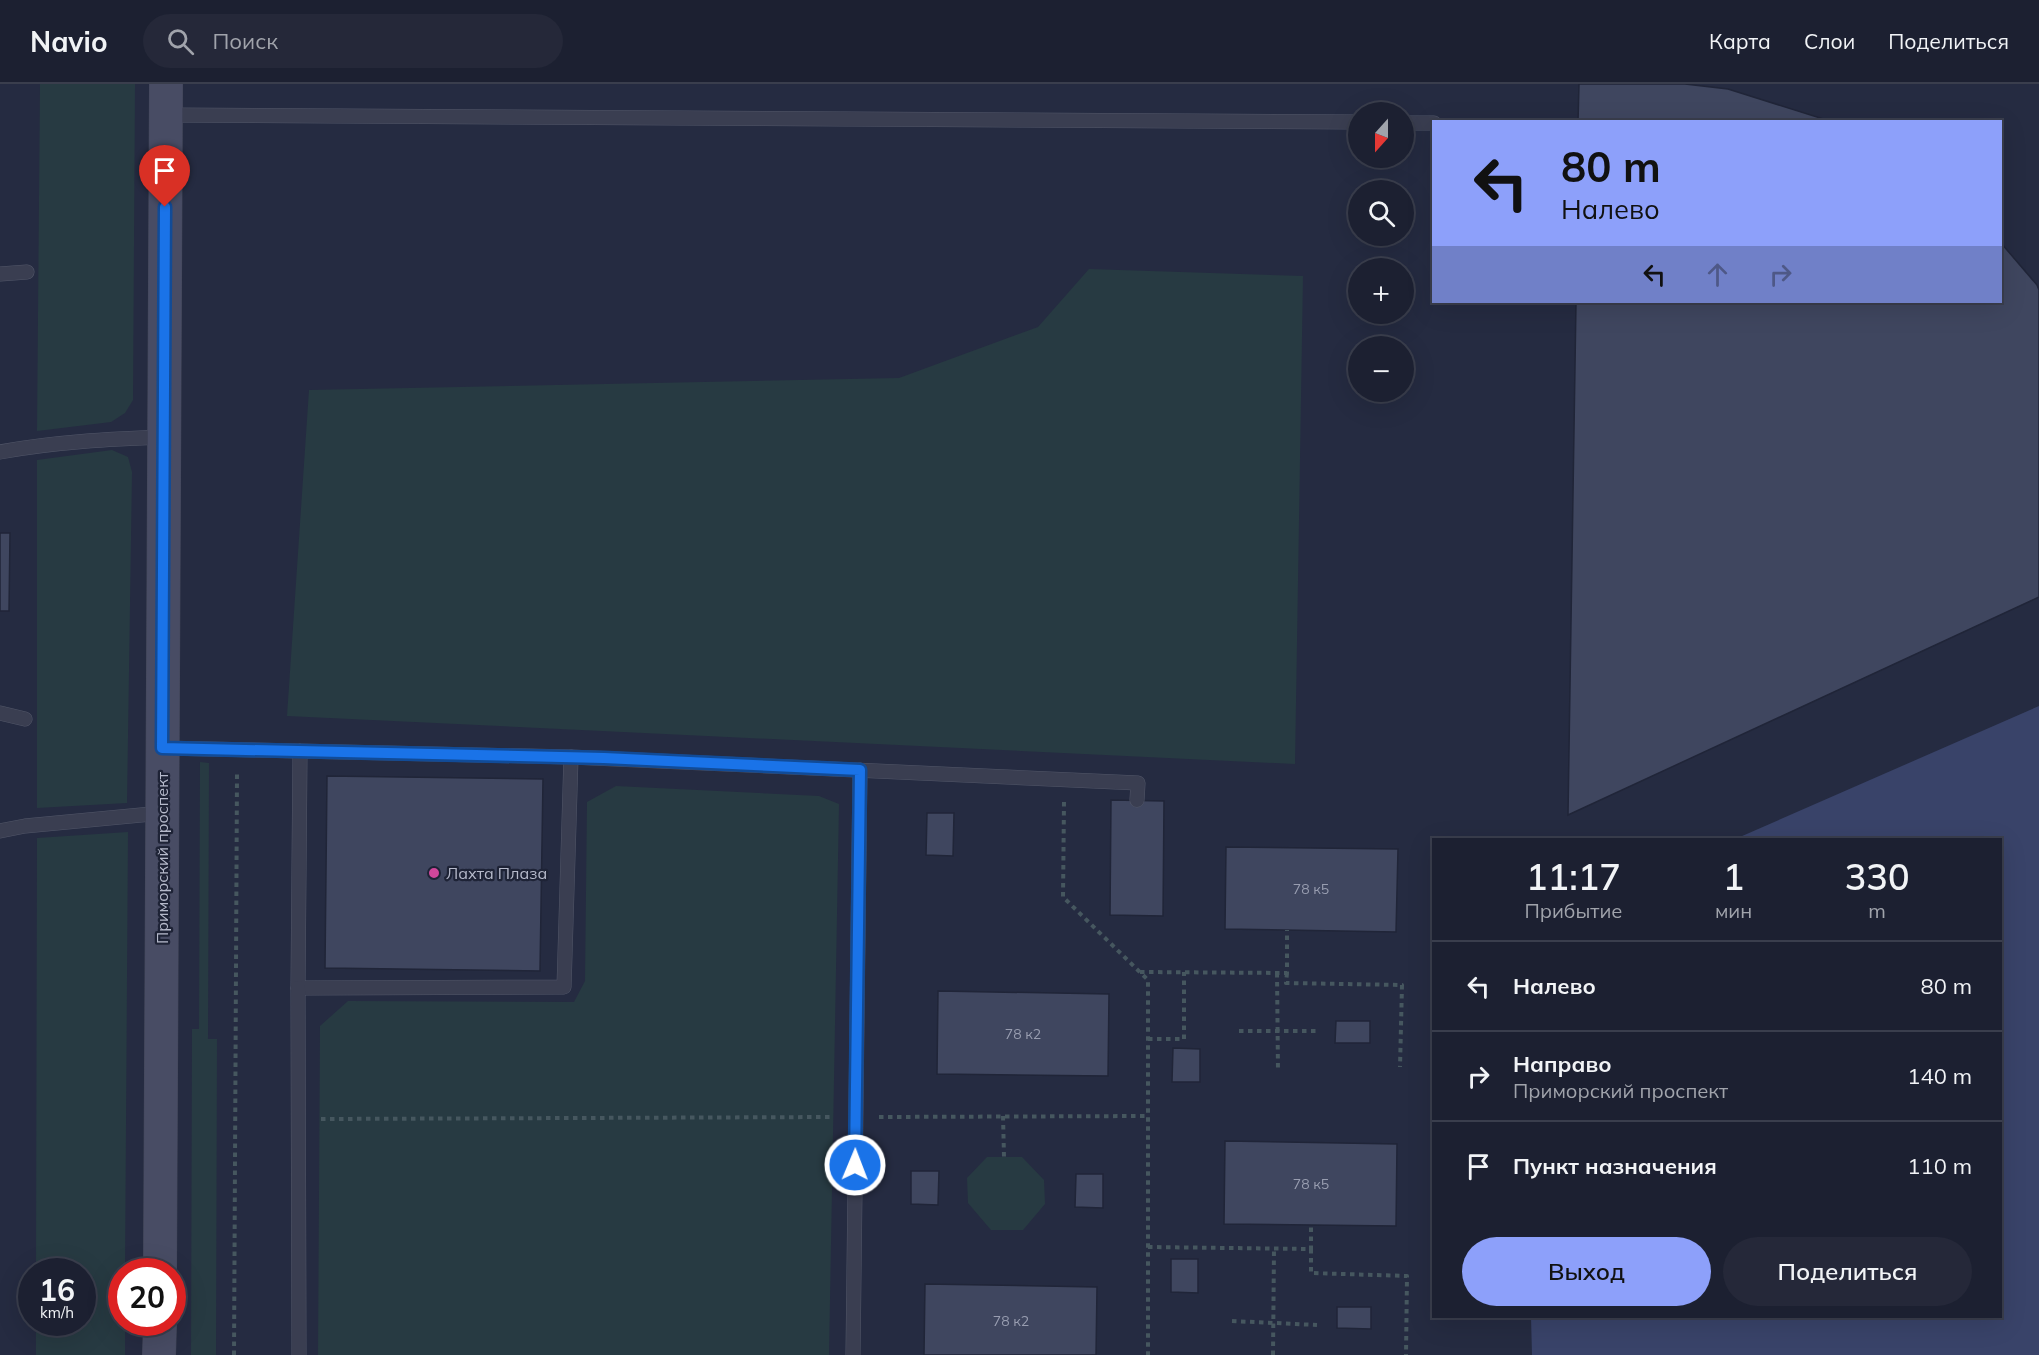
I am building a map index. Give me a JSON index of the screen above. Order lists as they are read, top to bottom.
{
  "streets": {
    "street": ["Приморский проспект"]
  },
  "places": ["Лахта Плаза"],
  "house_numbers": [
    "78 к5",
    "78 к2",
    "78 к5",
    "78 к2"
  ],
  "north": "bottom",
  "page": {
    "header": "Navio",
    "search": "Поиск",
    "nav": ["Карта", "Слои", "Поделиться"],
    "map_buttons": ["+", "−"],
    "turn": ["80 m", "Налево"],
    "eta": [
      "11:17",
      "Прибытие",
      "1",
      "мин",
      "330",
      "m"
    ],
    "list": [
      {
        "name": "Налево",
        "value": "80 m"
      },
      {
        "name": "Направо",
        "note": "Приморский проспект",
        "value": "140 m"
      },
      {
        "name": "Пункт назначения",
        "value": "110 m"
      }
    ],
    "buttons": ["Выход", "Поделиться"],
    "speed": "16 km/h",
    "limit": "20"
  }
}
